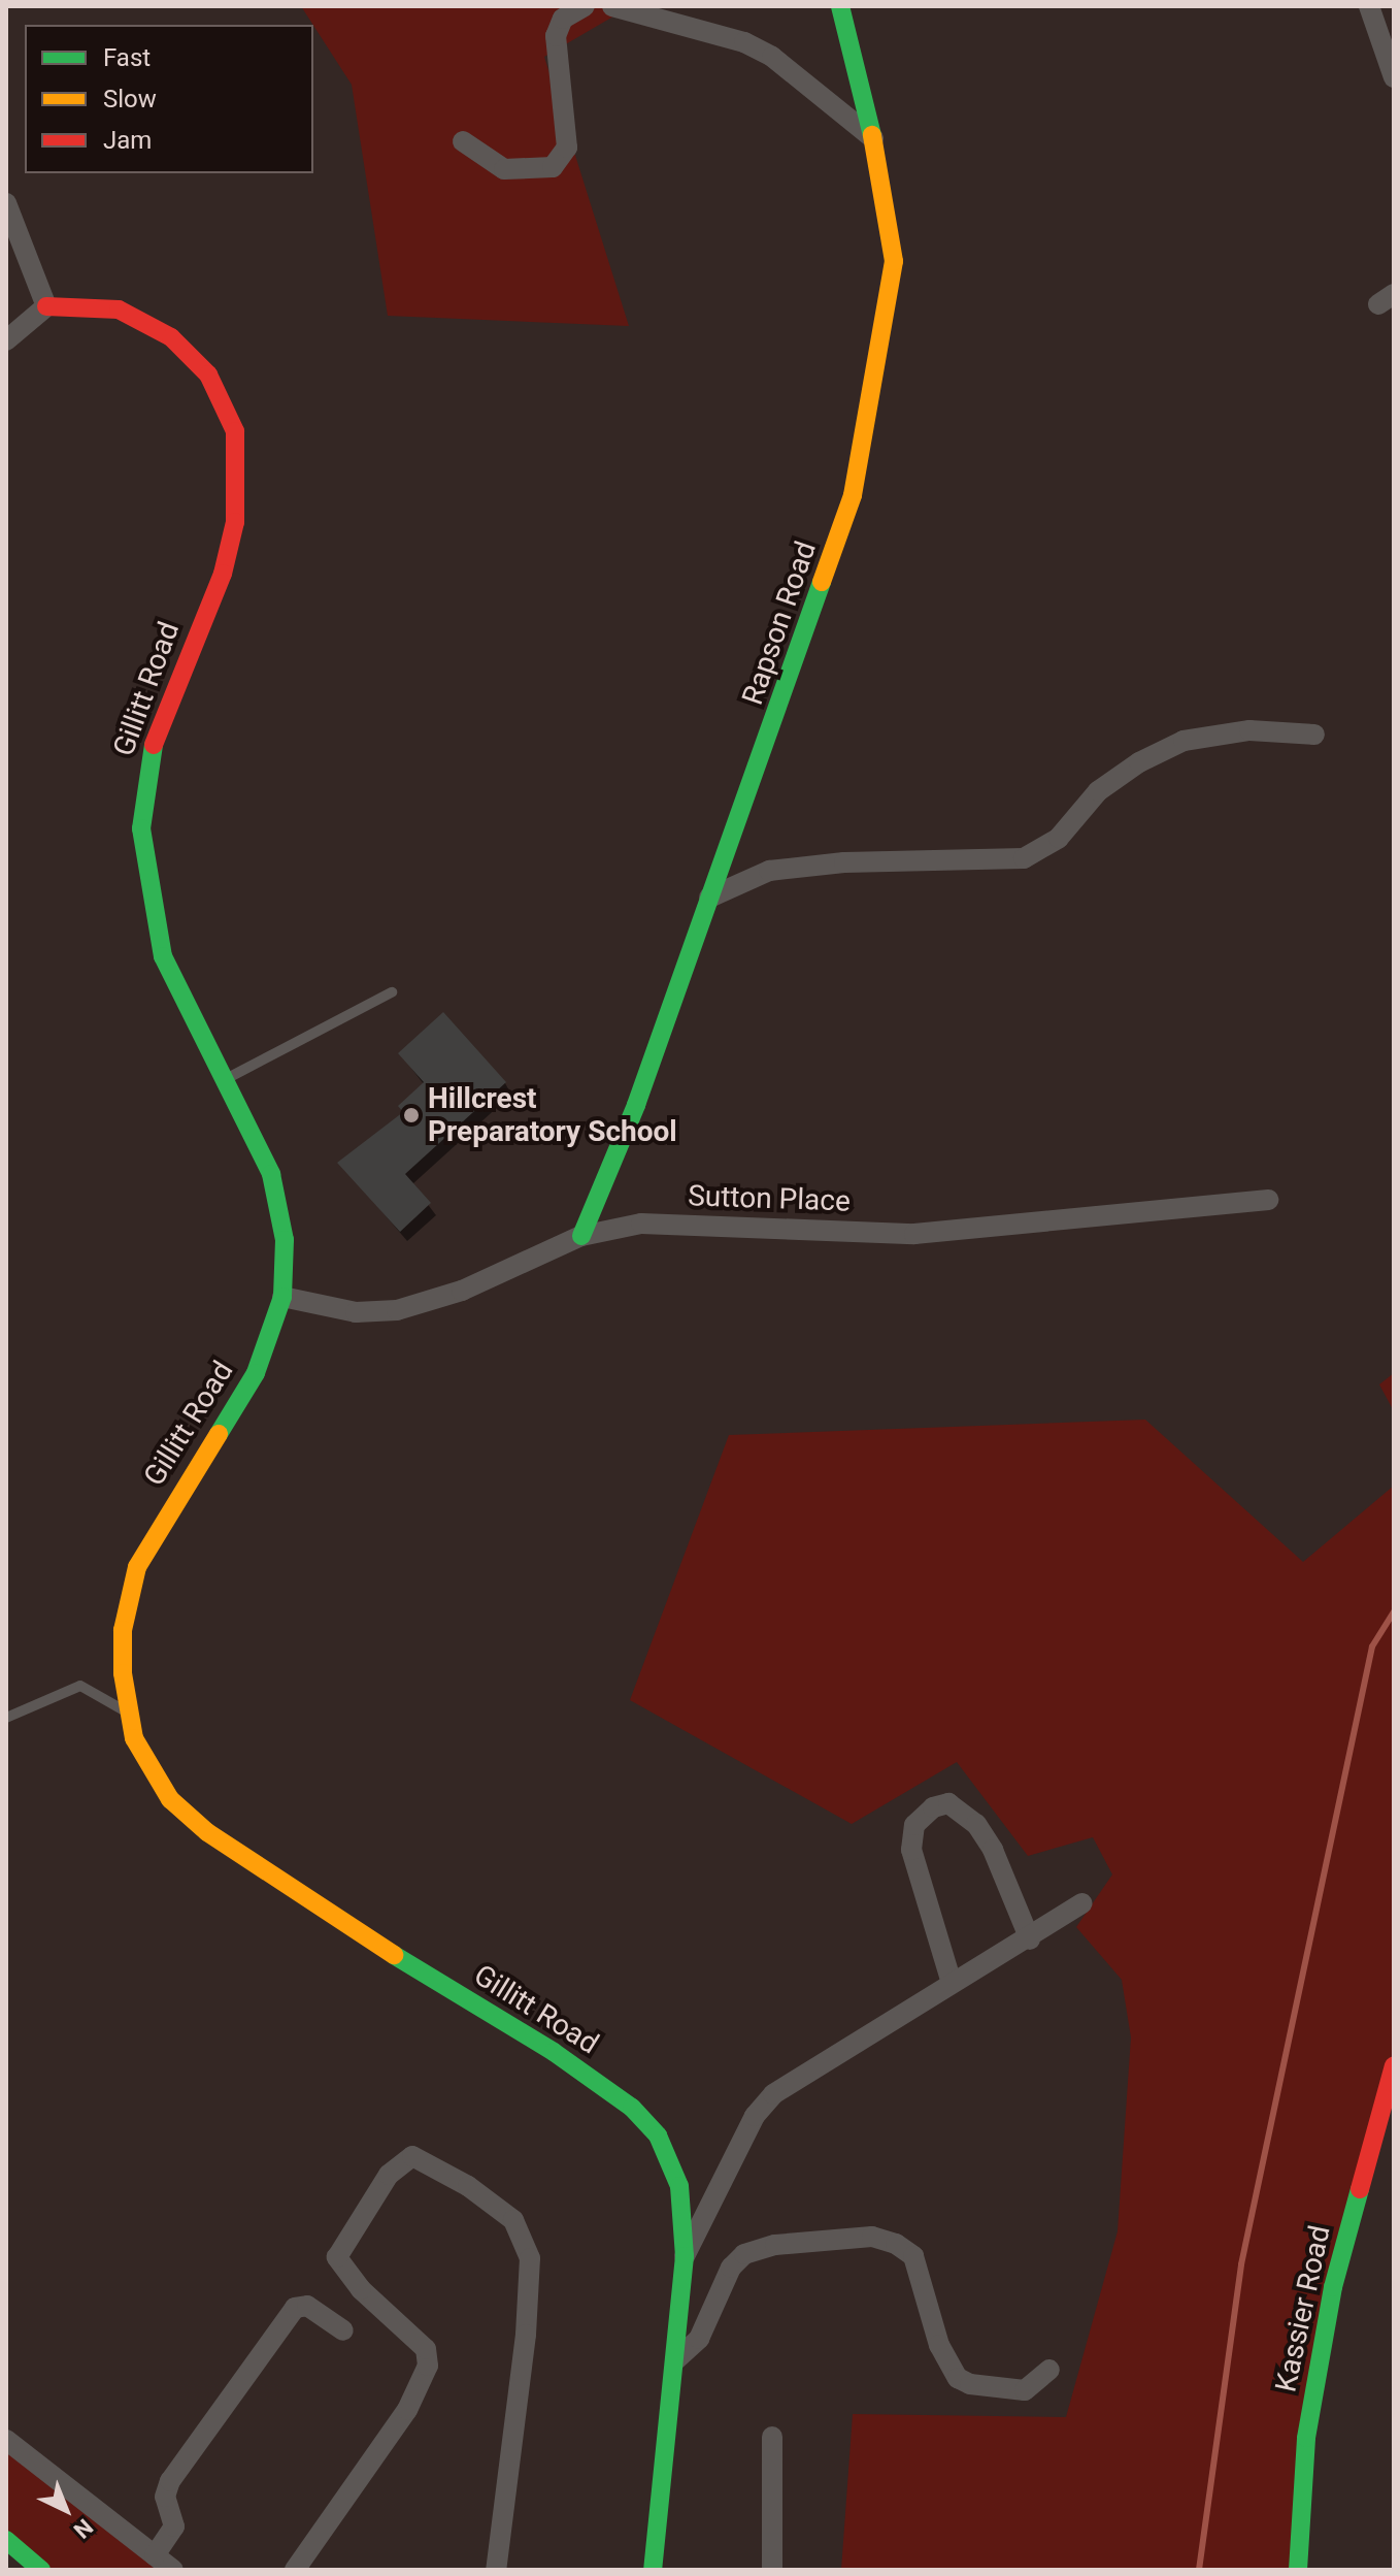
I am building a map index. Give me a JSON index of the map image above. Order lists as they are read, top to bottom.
{
  "streets": {
    "street": [
      "Rapson Road",
      "Gillitt Road",
      "Sutton Place",
      "Kassier Road"
    ]
  },
  "crossings": [
    ["Rapson Road", "Sutton Place"],
    ["Gillitt Road", "Sutton Place"]
  ],
  "places": ["Hillcrest Preparatory School"],
  "legend": ["Fast", "Slow", "Jam"],
  "north": "bottom right"
}
